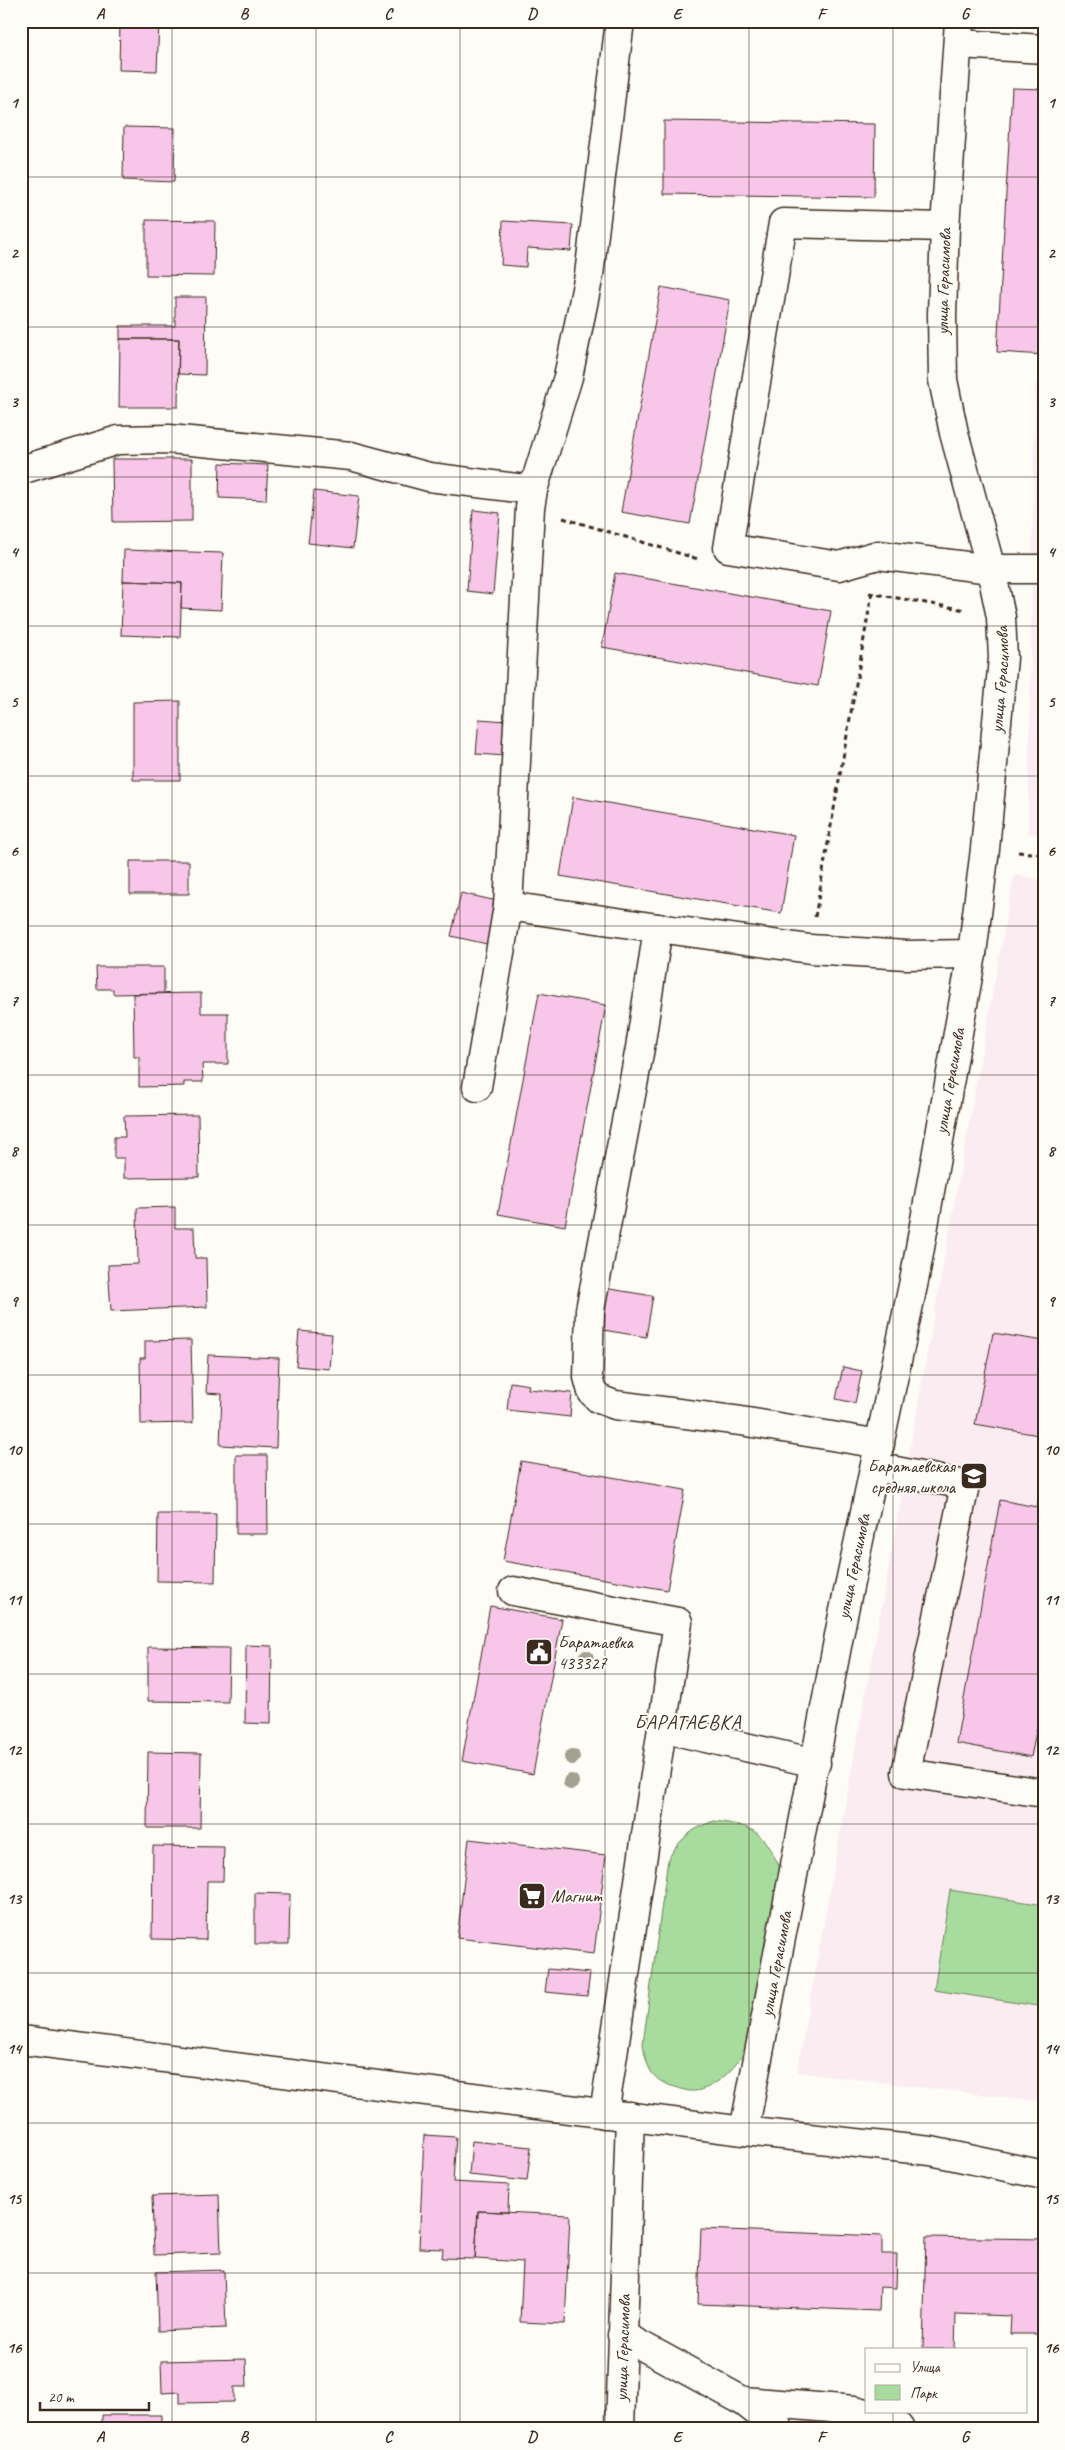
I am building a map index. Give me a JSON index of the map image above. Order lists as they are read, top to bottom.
{
  "streets": {
    "street": ["улица Герасимова"]
  },
  "districts": ["БАРАТАЕВКА"],
  "places": {
    "school or university": ["Баратаевская средняя школа"],
    "public building": ["Баратаевка 433327"],
    "supermarket": ["Магнит"]
  },
  "legend": ["Улица", "Парк"],
  "scale_bar": "20 m",
  "grid": {
    "columns": [
      "A",
      "B",
      "C",
      "D",
      "E",
      "F",
      "G"
    ],
    "rows": [
      "1",
      "2",
      "3",
      "4",
      "5",
      "6",
      "7",
      "8",
      "9",
      "10",
      "11",
      "12",
      "13",
      "14",
      "15",
      "16"
    ]
  }
}
